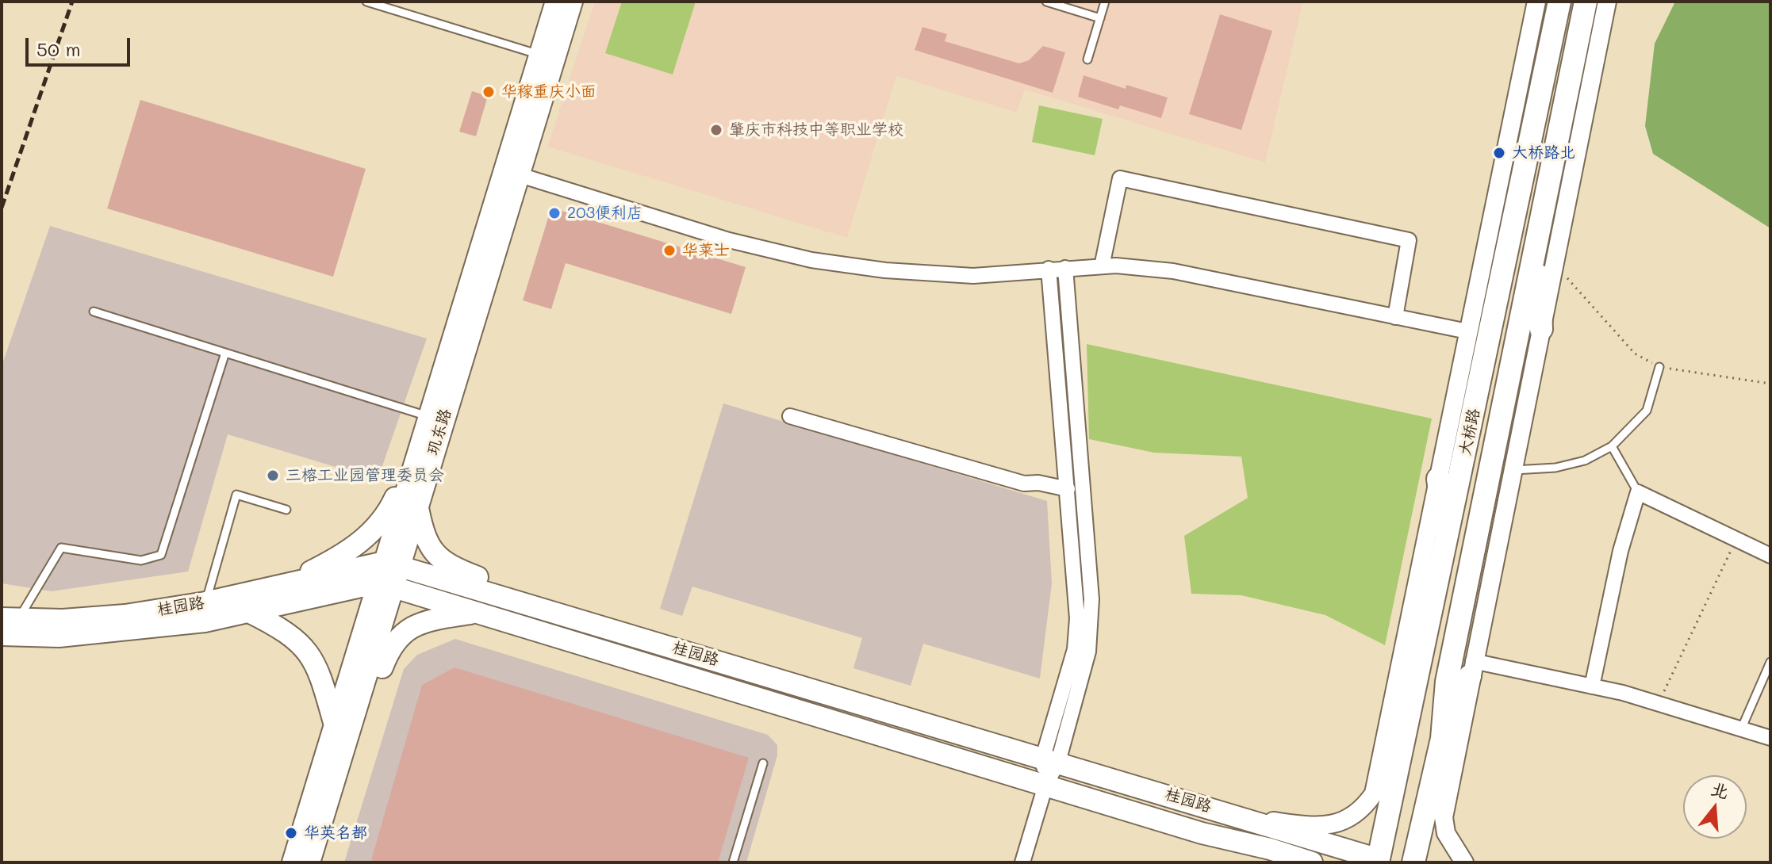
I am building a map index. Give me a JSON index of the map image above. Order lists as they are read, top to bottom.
{
  "streets": {
    "main road": ["玑东路", "大桥路", "桂园路"]
  },
  "crossings": [
    ["玑东路", "桂园路"],
    ["大桥路", "桂园路"]
  ],
  "places": [
    "华稼重庆小面",
    "肇庆市科技中等职业学校",
    "大桥路北",
    "203便利店",
    "华莱士",
    "三榕工业园管理委员会",
    "华英名都"
  ],
  "scale_bar": "50 m",
  "north": "top"
}
